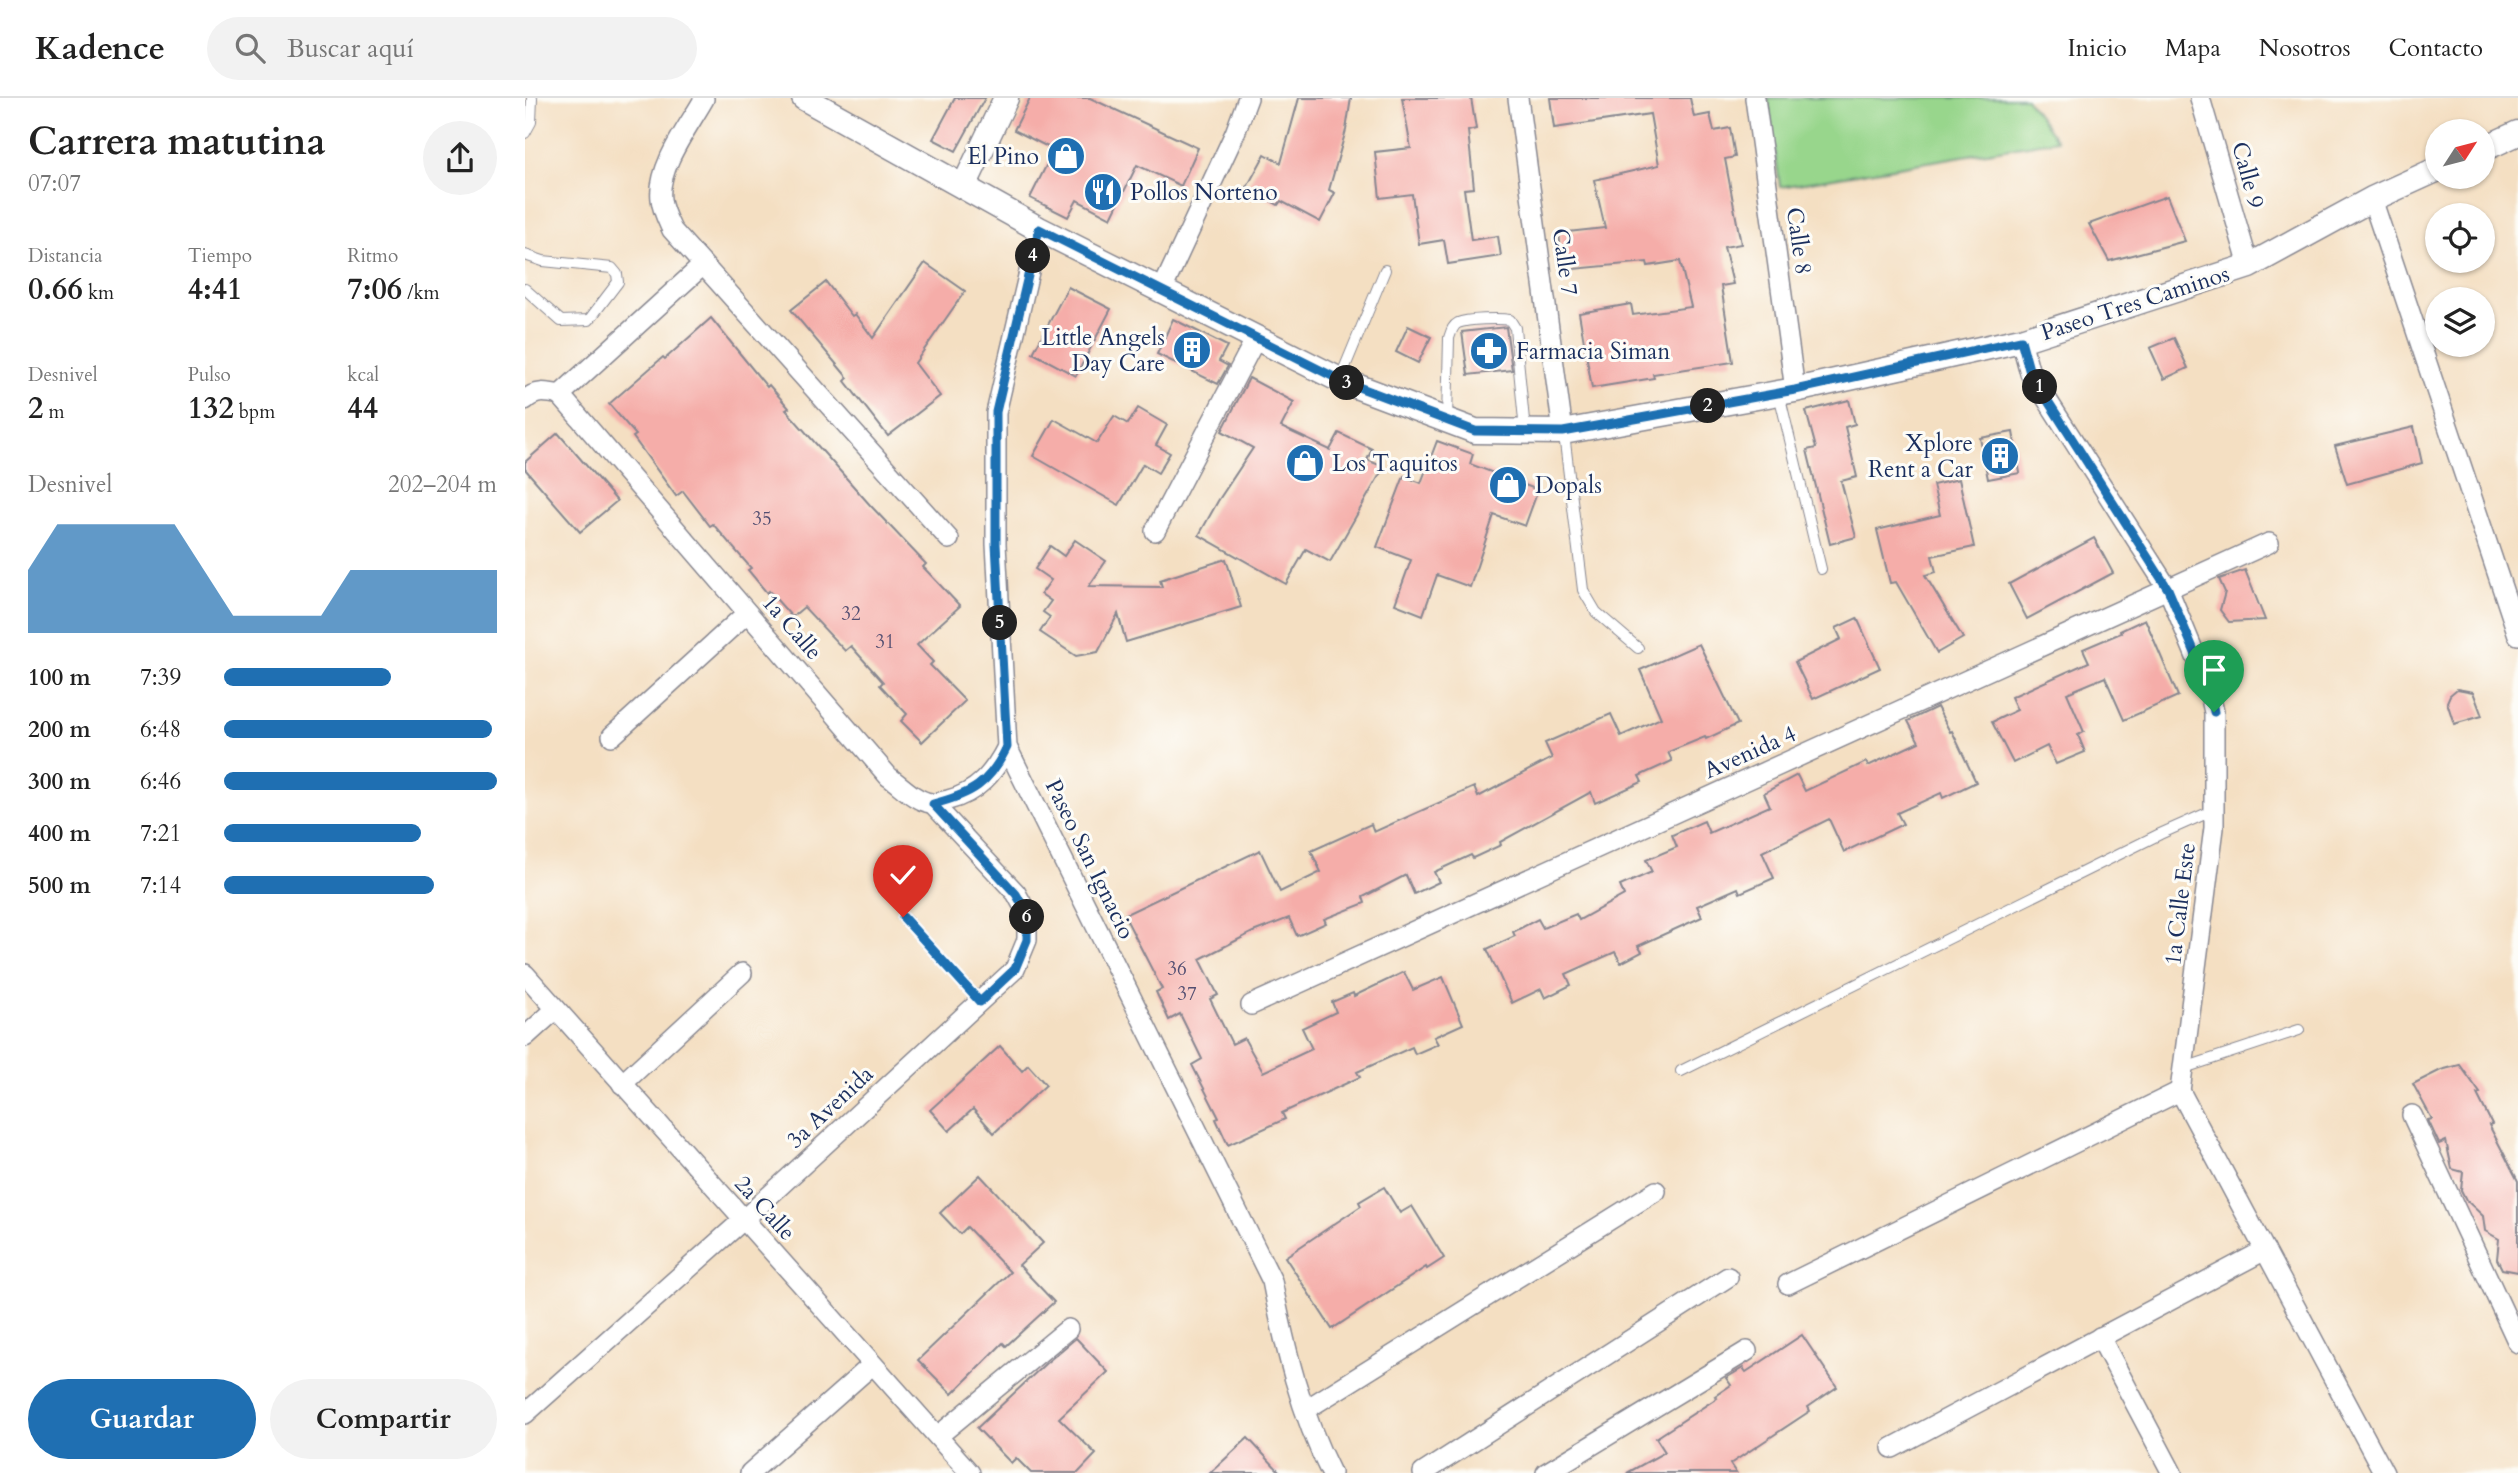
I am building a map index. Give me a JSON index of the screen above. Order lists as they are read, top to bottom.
{
  "streets": {
    "street": [
      "Calle 9",
      "Calle 8",
      "Calle 7",
      "Paseo Tres Caminos",
      "1a Calle",
      "Avenida 4",
      "Paseo San Ignacio",
      "1a Calle Este",
      "3a Avenida",
      "2a Calle"
    ]
  },
  "crossings": [
    ["Calle 9", "Paseo Tres Caminos"],
    ["Calle 8", "Paseo Tres Caminos"],
    ["Calle 7", "Paseo Tres Caminos"],
    ["Paseo Tres Caminos", "Paseo San Ignacio"],
    ["Paseo Tres Caminos", "1a Calle Este"],
    ["1a Calle", "3a Avenida"],
    ["Avenida 4", "1a Calle Este"],
    ["3a Avenida", "2a Calle"]
  ],
  "places": {
    "shop": ["El Pino", "Los Taquitos", "Dopals"],
    "restaurant": ["Pollos Norteno"],
    "building": ["Little Angels Day Care", "Xplore Rent a Car"],
    "pharmacy": ["Farmacia Siman"]
  },
  "house_numbers": [
    "35",
    "32",
    "31",
    "36",
    "37"
  ],
  "north": "top right",
  "page": {
    "header": "Kadence",
    "search": "Buscar aquí",
    "nav": [
      "Inicio",
      "Mapa",
      "Nosotros",
      "Contacto"
    ],
    "heading": ["Carrera matutina", "07:07"],
    "stats": [
      ["Distancia", "0.66 km"],
      ["Tiempo", "4:41"],
      ["Ritmo", "7:06 /km"],
      ["Desnivel", "2 m"],
      ["Pulso", "132 bpm"],
      ["kcal", "44"]
    ],
    "pins": [
      "4",
      "3",
      "1",
      "2",
      "5",
      "6"
    ],
    "chart": ["Desnivel", "202–204 m"],
    "list": [
      {
        "name": "100 m",
        "note": "7:39"
      },
      {
        "name": "200 m",
        "note": "6:48"
      },
      {
        "name": "300 m",
        "note": "6:46"
      },
      {
        "name": "400 m",
        "note": "7:21"
      },
      {
        "name": "500 m",
        "note": "7:14"
      }
    ],
    "buttons": ["Guardar", "Compartir"]
  }
}
